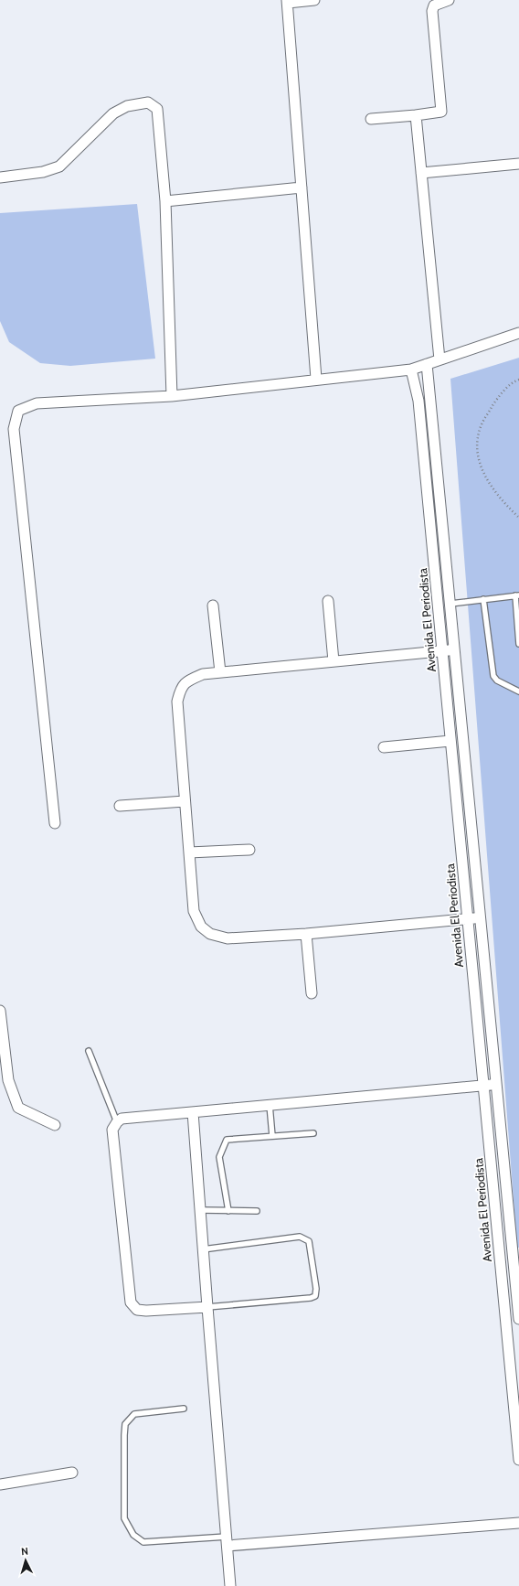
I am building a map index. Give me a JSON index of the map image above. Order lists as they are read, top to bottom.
{
  "streets": {
    "street": ["Avenida El Periodista"]
  },
  "north": "top"
}
